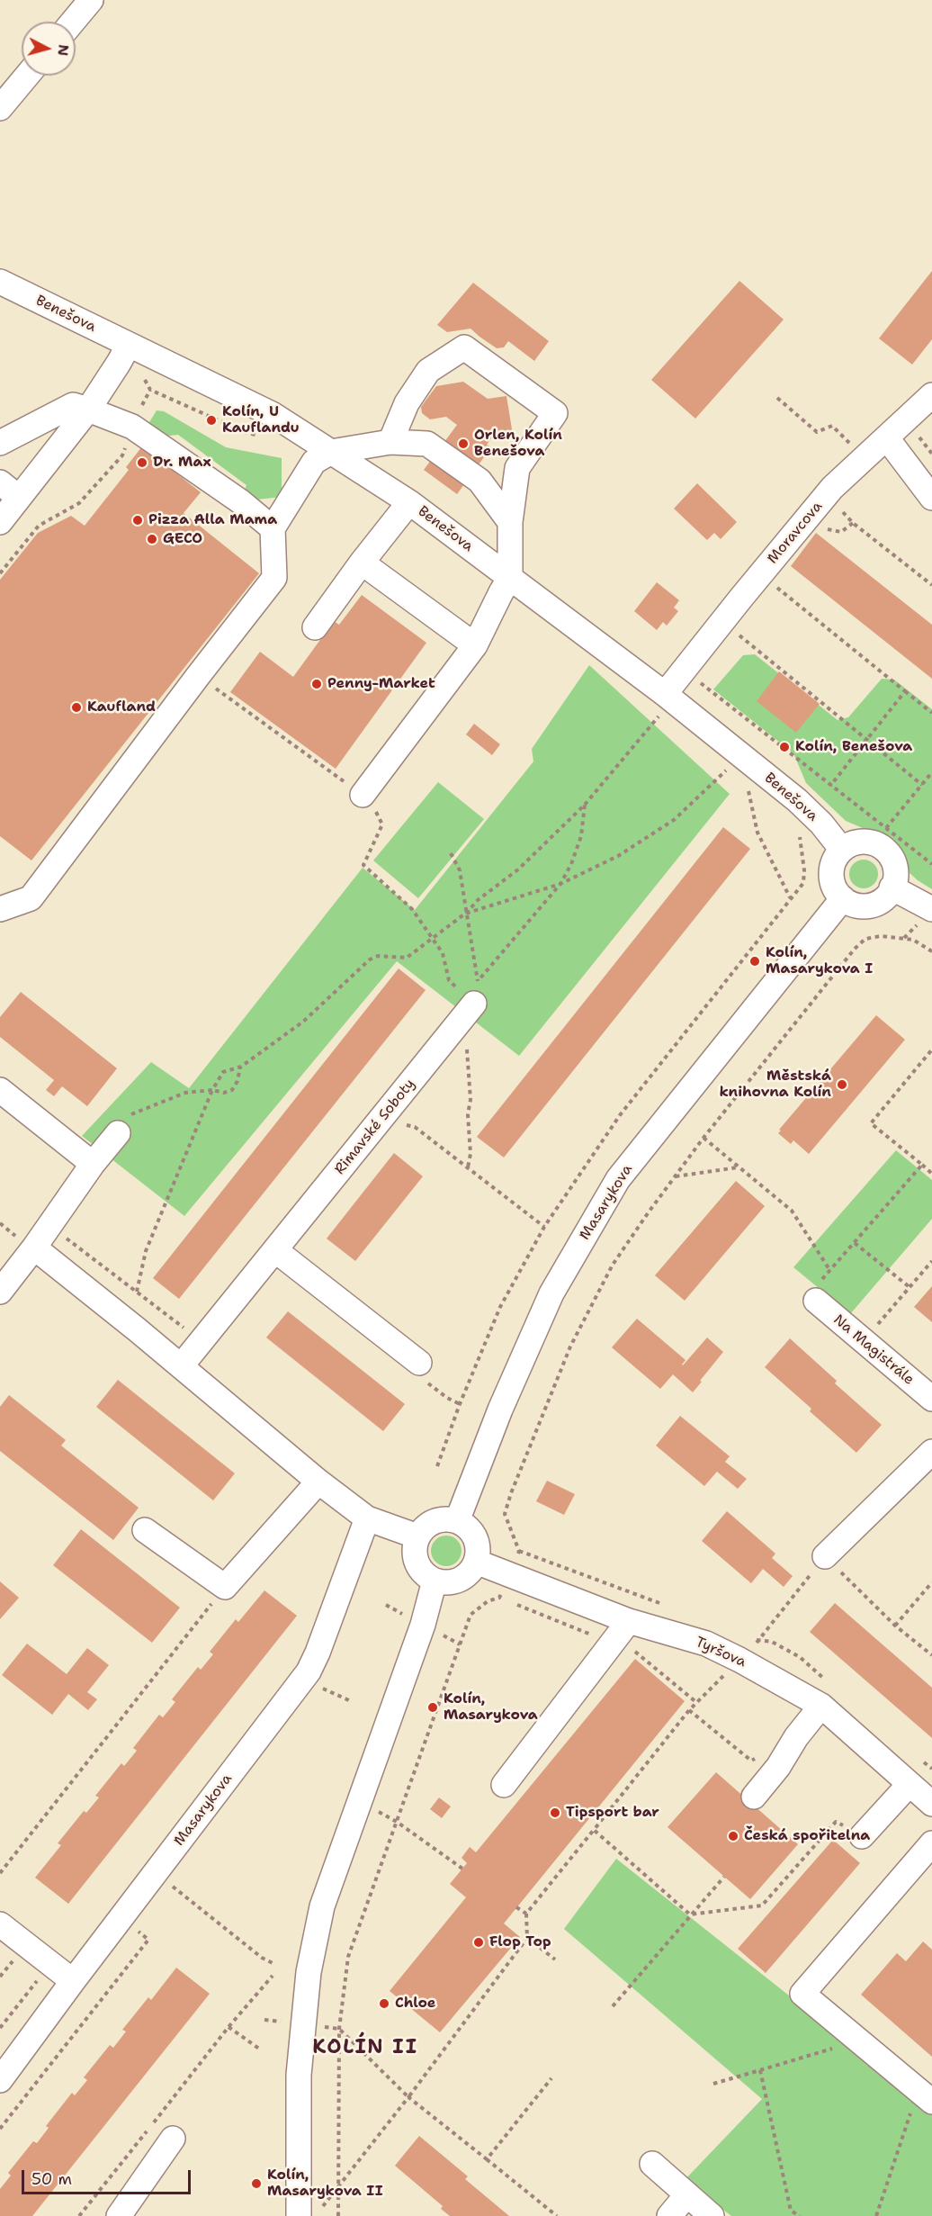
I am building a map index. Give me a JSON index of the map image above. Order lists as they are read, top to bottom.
{
  "streets": {
    "street": [
      "Benešova",
      "Moravcova",
      "Rimavské Soboty",
      "Masarykova",
      "Na Magistrále",
      "Tyršova"
    ]
  },
  "crossings": [
    ["Benešova", "Moravcova"],
    ["Benešova", "Masarykova"],
    ["Masarykova", "Tyršova"]
  ],
  "districts": ["KOLÍN II"],
  "places": [
    "Kolín, U Kauflandu",
    "Orlen, Kolín Benešova",
    "Dr. Max",
    "Pizza Alla Mama",
    "GECO",
    "Penny-Market",
    "Kaufland",
    "Kolín, Benešova",
    "Kolín, Masarykova I",
    "Městská knihovna Kolín",
    "Kolín, Masarykova",
    "Tipsport bar",
    "Česká spořitelna",
    "Flop Top",
    "Chloe",
    "Kolín, Masarykova II"
  ],
  "scale_bar": "50 m",
  "north": "right"
}
